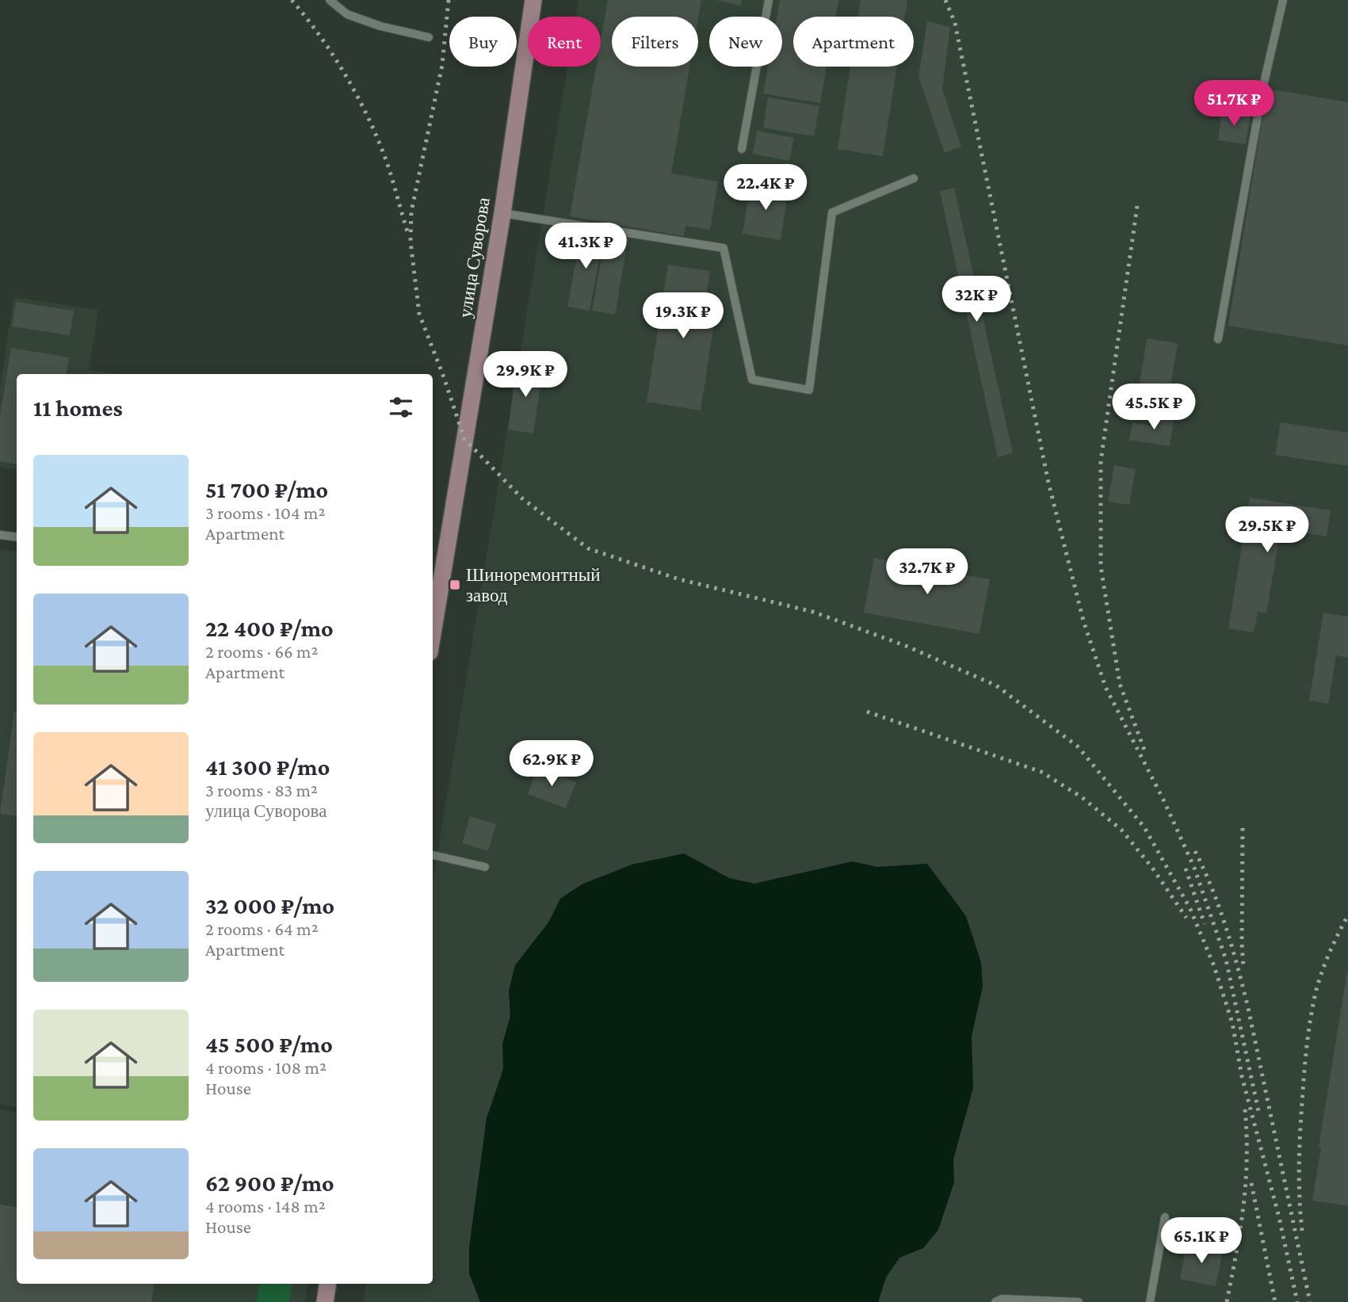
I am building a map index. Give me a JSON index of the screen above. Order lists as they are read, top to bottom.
{
  "streets": {
    "main road": ["улица Суворова"]
  },
  "places": {
    "transit": ["Шиноремонтный завод"]
  },
  "page": {
    "chip": [
      "Buy",
      "Rent",
      "Filters",
      "New",
      "Apartment"
    ],
    "price": [
      "51.7K ₽",
      "22.4K ₽",
      "41.3K ₽",
      "32K ₽",
      "19.3K ₽",
      "29.9K ₽",
      "45.5K ₽",
      "29.5K ₽",
      "32.7K ₽",
      "62.9K ₽",
      "65.1K ₽"
    ],
    "heading": "11 homes",
    "list": [
      {
        "name": "51 700 ₽/mo",
        "note": "3 rooms · 104 m² · Apartment"
      },
      {
        "name": "22 400 ₽/mo",
        "note": "2 rooms · 66 m² · Apartment"
      },
      {
        "name": "41 300 ₽/mo",
        "note": "3 rooms · 83 m² · улица Суворова"
      },
      {
        "name": "32 000 ₽/mo",
        "note": "2 rooms · 64 m² · Apartment"
      },
      {
        "name": "45 500 ₽/mo",
        "note": "4 rooms · 108 m² · House"
      },
      {
        "name": "62 900 ₽/mo",
        "note": "4 rooms · 148 m² · House"
      }
    ]
  }
}
